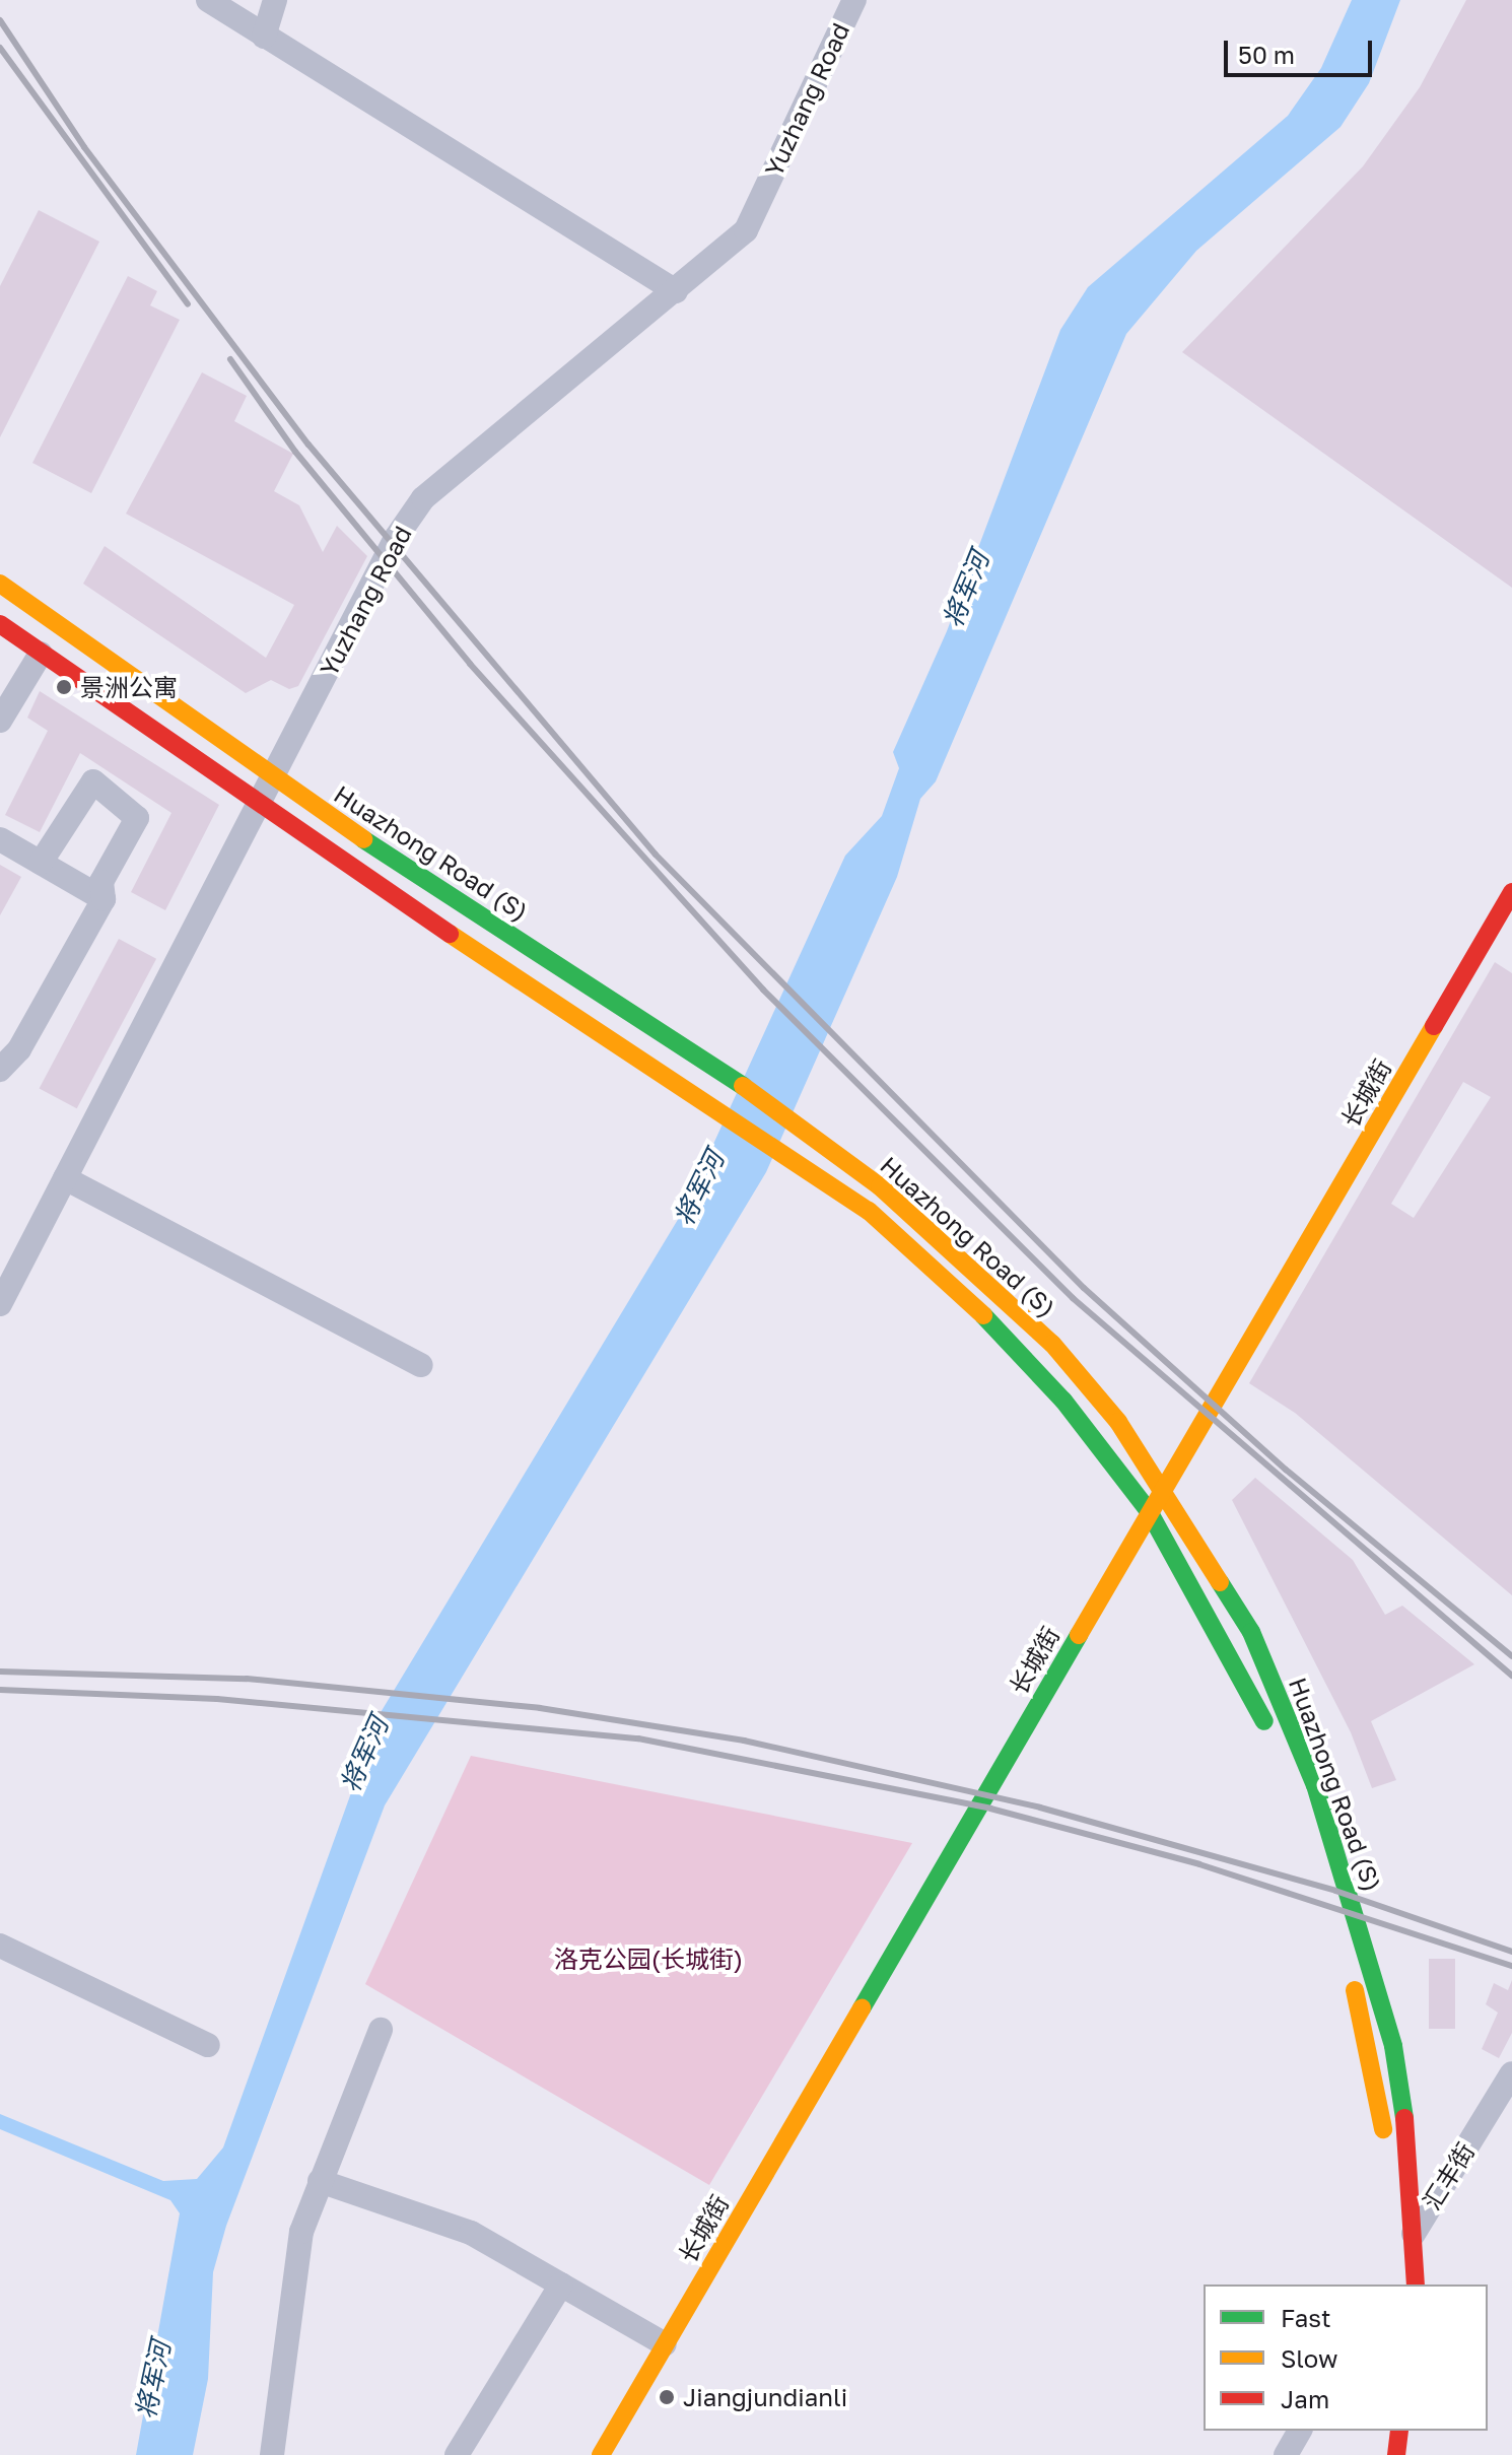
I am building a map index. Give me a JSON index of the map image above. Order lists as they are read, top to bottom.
{
  "streets": {
    "main road": ["Huazhong Road (S)", "长城街"],
    "street": ["Yuzhang Road", "汇丰街"]
  },
  "crossings": [
    ["Yuzhang Road", "Huazhong Road (S)"],
    ["Huazhong Road (S)", "长城街"],
    ["Huazhong Road (S)", "汇丰街"]
  ],
  "water": ["将军河"],
  "parks": ["洛克公园(长城街)"],
  "places": ["景洲公寓", "Jiangjundianli"],
  "legend": ["Fast", "Slow", "Jam"],
  "scale_bar": "50 m"
}
